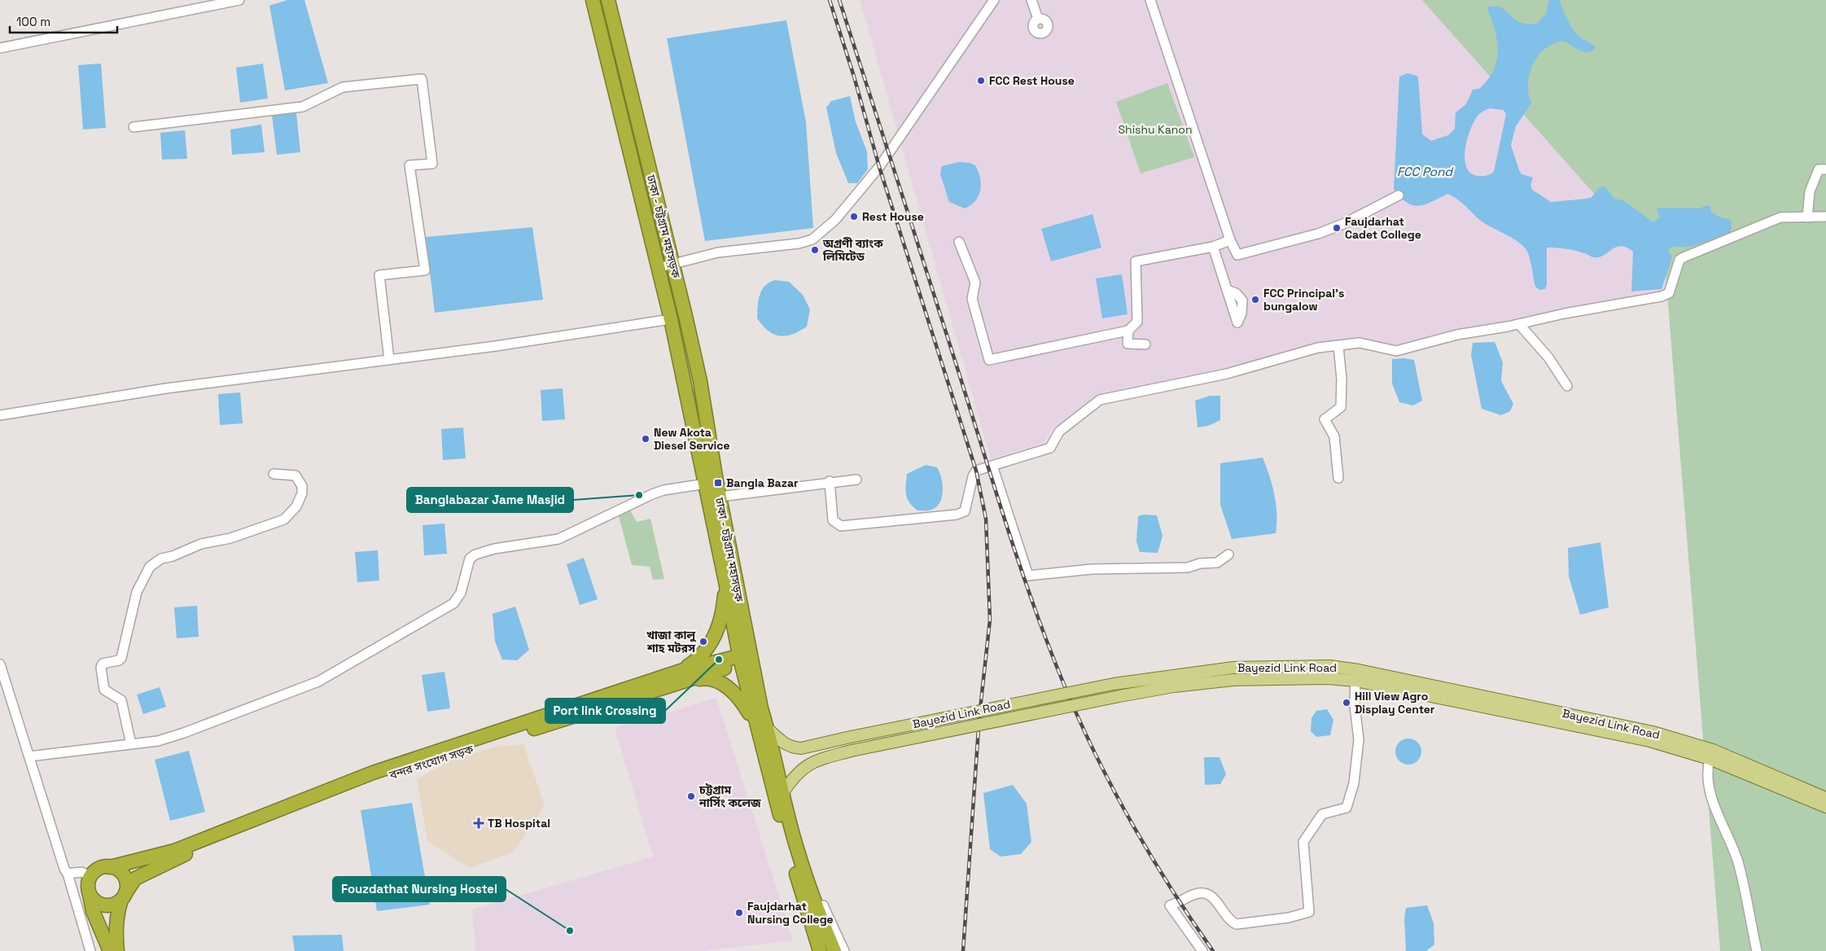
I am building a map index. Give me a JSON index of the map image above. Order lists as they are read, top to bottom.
{
  "streets": {
    "highway": ["ঢাকা - চট্টগ্রাম মহাসড়ক", "বন্দর সংযোগ সড়ক"],
    "main road": ["Bayezid Link Road"]
  },
  "crossings": [
    ["ঢাকা - চট্টগ্রাম মহাসড়ক", "Bayezid Link Road"],
    ["ঢাকা - চট্টগ্রাম মহাসড়ক", "বন্দর সংযোগ সড়ক"]
  ],
  "water": ["FCC Pond"],
  "parks": ["Shishu Kanon"],
  "places": {
    "other": [
      "FCC Rest House",
      "Rest House",
      "Faujdarhat Cadet College",
      "অগ্রণী ব্যাংক লিমিটেড",
      "FCC Principal's bungalow",
      "New Akota Diesel Service",
      "Banglabazar Jame Masjid",
      "খাজা কালু শাহ মটরস",
      "Port link Crossing",
      "Hill View Agro Display Center",
      "চট্টগ্রাম নার্সিং কলেজ",
      "Faujdarhat Nursing College",
      "Fouzdathat Nursing Hostel"
    ],
    "transit": ["Bangla Bazar"],
    "health": ["TB Hospital"]
  },
  "scale_bar": "100 m"
}
